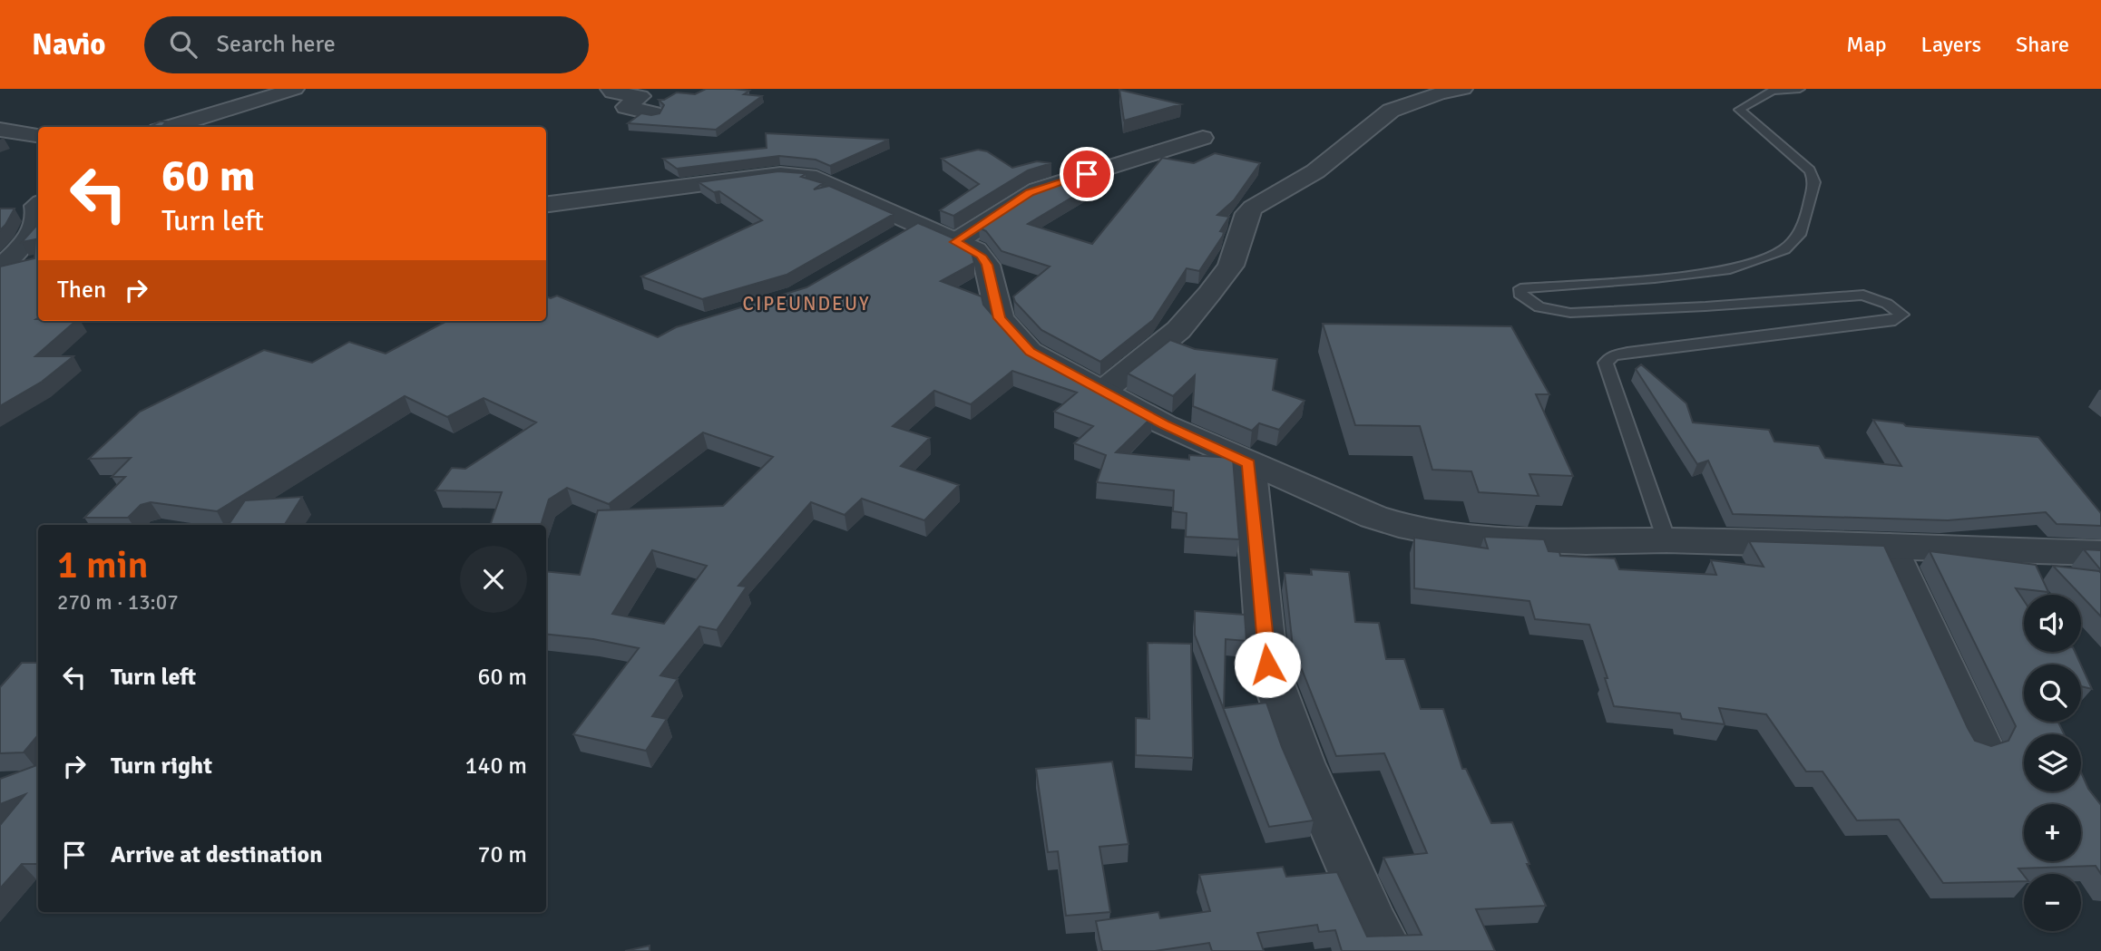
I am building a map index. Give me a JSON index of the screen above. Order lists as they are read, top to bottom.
{
  "districts": ["CIPEUNDEUY"],
  "page": {
    "header": "Navio",
    "search": "Search here",
    "nav": ["Map", "Layers", "Share"],
    "turn": ["60 m", "Turn left"],
    "then": "Then",
    "heading": ["1 min", "270 m · 13:07"],
    "map_buttons": ["+", "−"],
    "list": [
      {
        "name": "Turn left",
        "value": "60 m"
      },
      {
        "name": "Turn right",
        "value": "140 m"
      },
      {
        "name": "Arrive at destination",
        "value": "70 m"
      }
    ]
  }
}
